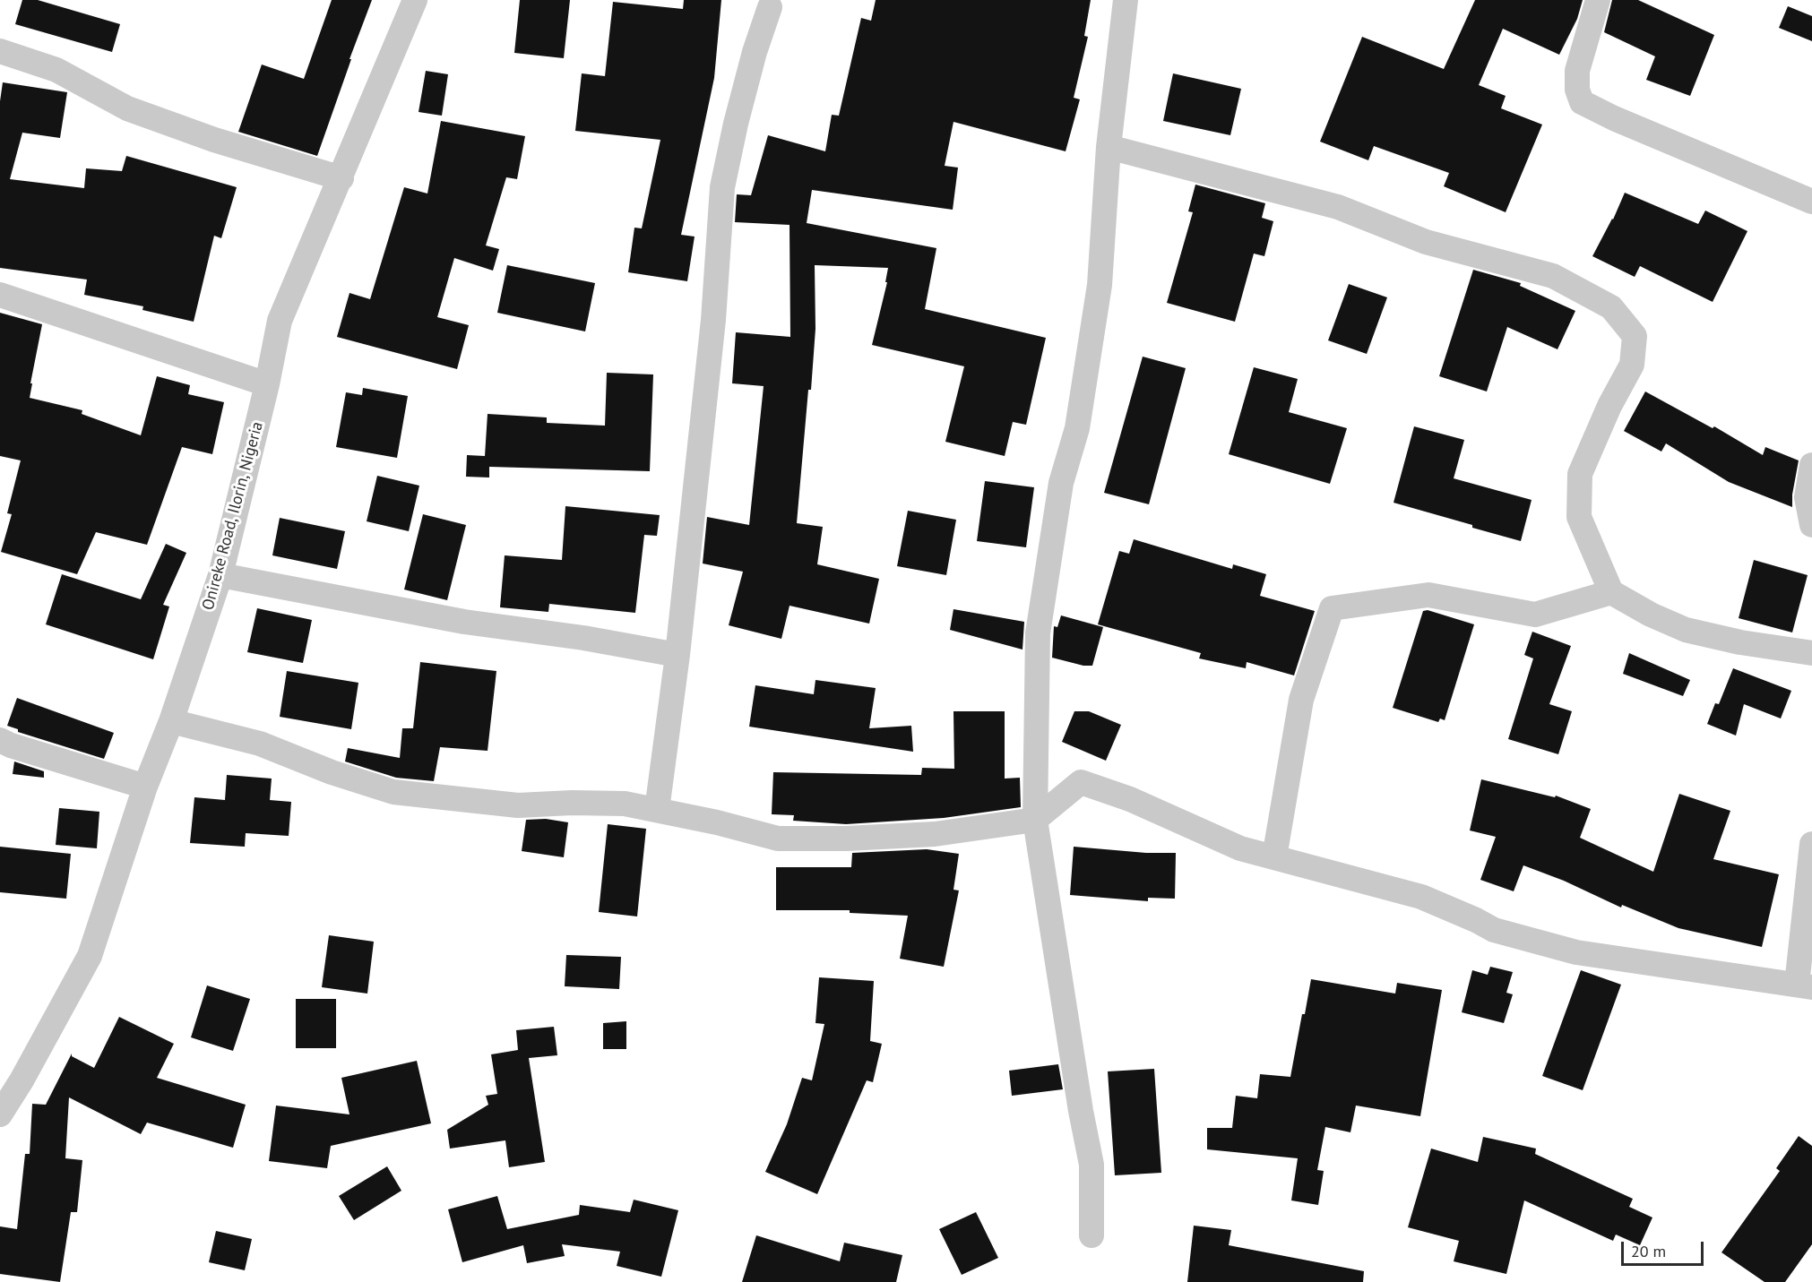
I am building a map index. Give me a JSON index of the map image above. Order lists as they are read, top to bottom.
{
  "streets": {
    "street": ["Onireke Road, Ilorin, Nigeria"]
  },
  "scale_bar": "20 m"
}
